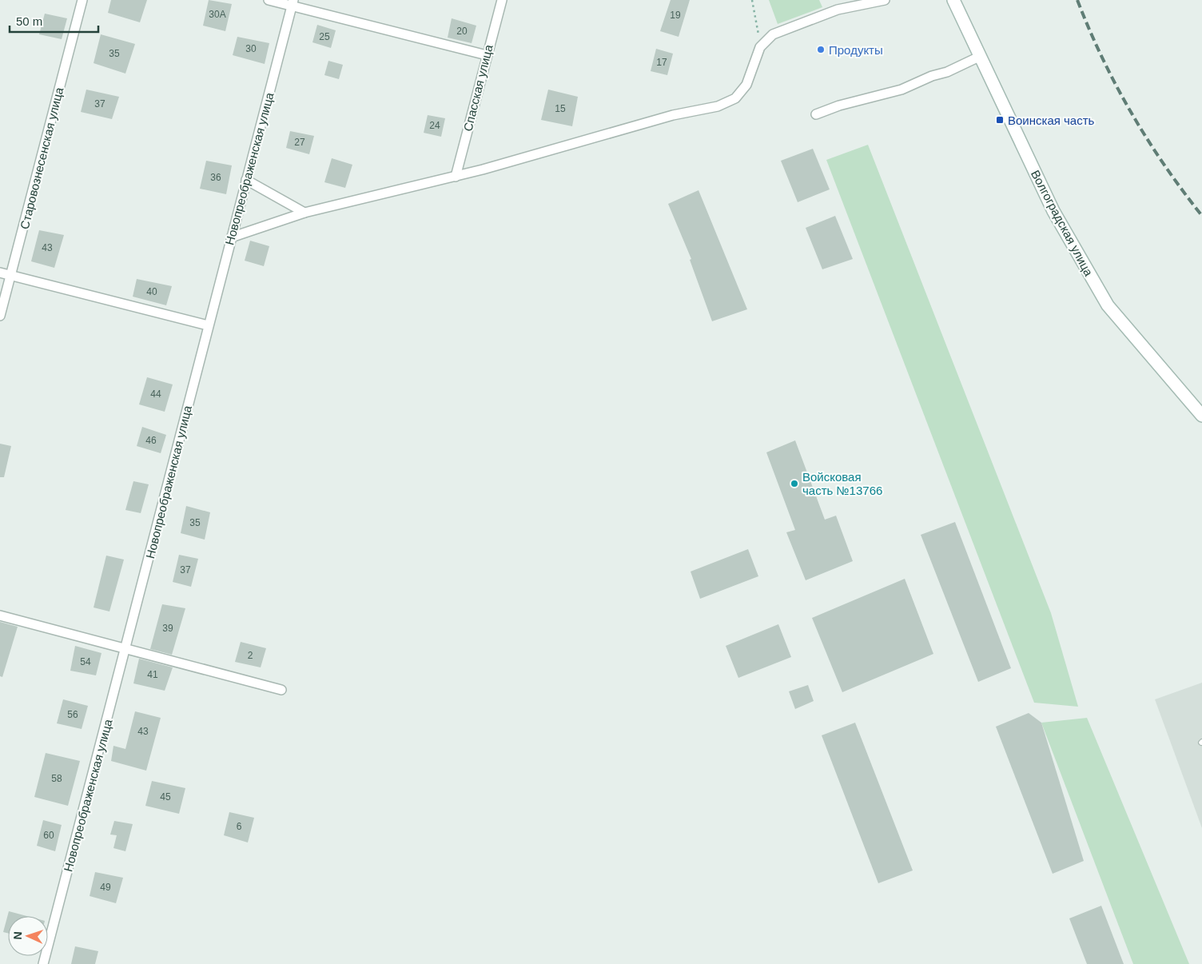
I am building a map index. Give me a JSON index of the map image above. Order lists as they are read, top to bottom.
{
  "streets": {
    "main road": ["Волгоградская улица"],
    "street": ["Спасская улица", "Старовознесенская улица", "Новопреображенская улица"]
  },
  "places": {
    "other": ["Продукты", "Войсковая часть №13766"],
    "transit": ["Воинская часть"]
  },
  "house_numbers": [
    "30А",
    "19",
    "20",
    "25",
    "30",
    "35",
    "17",
    "37",
    "15",
    "24",
    "27",
    "36",
    "43",
    "40",
    "44",
    "46",
    "35",
    "37",
    "39",
    "2",
    "54",
    "41",
    "56",
    "43",
    "58",
    "45",
    "6",
    "60",
    "49"
  ],
  "scale_bar": "50 m",
  "north": "left"
}
